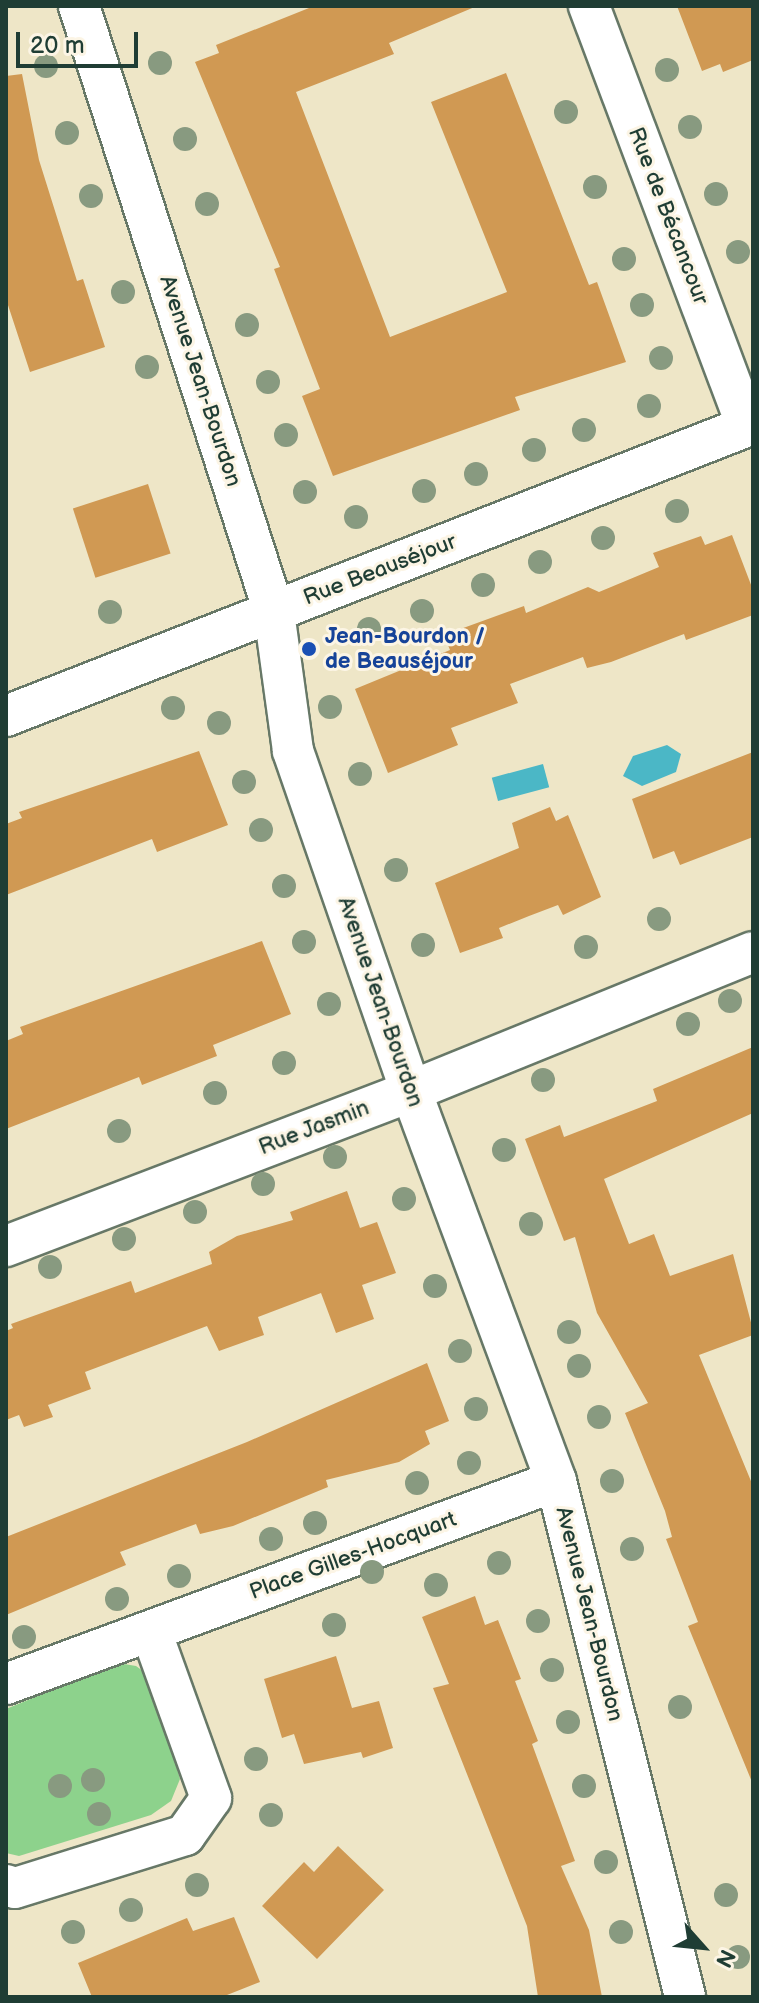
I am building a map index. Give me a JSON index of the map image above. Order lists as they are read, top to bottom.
{
  "streets": {
    "street": [
      "Rue de Bécancour",
      "Avenue Jean-Bourdon",
      "Rue Beauséjour",
      "Rue Jasmin",
      "Place Gilles-Hocquart"
    ]
  },
  "crossings": [
    ["Rue de Bécancour", "Rue Beauséjour"],
    ["Avenue Jean-Bourdon", "Rue Beauséjour"],
    ["Avenue Jean-Bourdon", "Rue Jasmin"],
    ["Avenue Jean-Bourdon", "Place Gilles-Hocquart"]
  ],
  "places": ["Jean-Bourdon / de Beauséjour"],
  "scale_bar": "20 m",
  "north": "bottom right"
}
